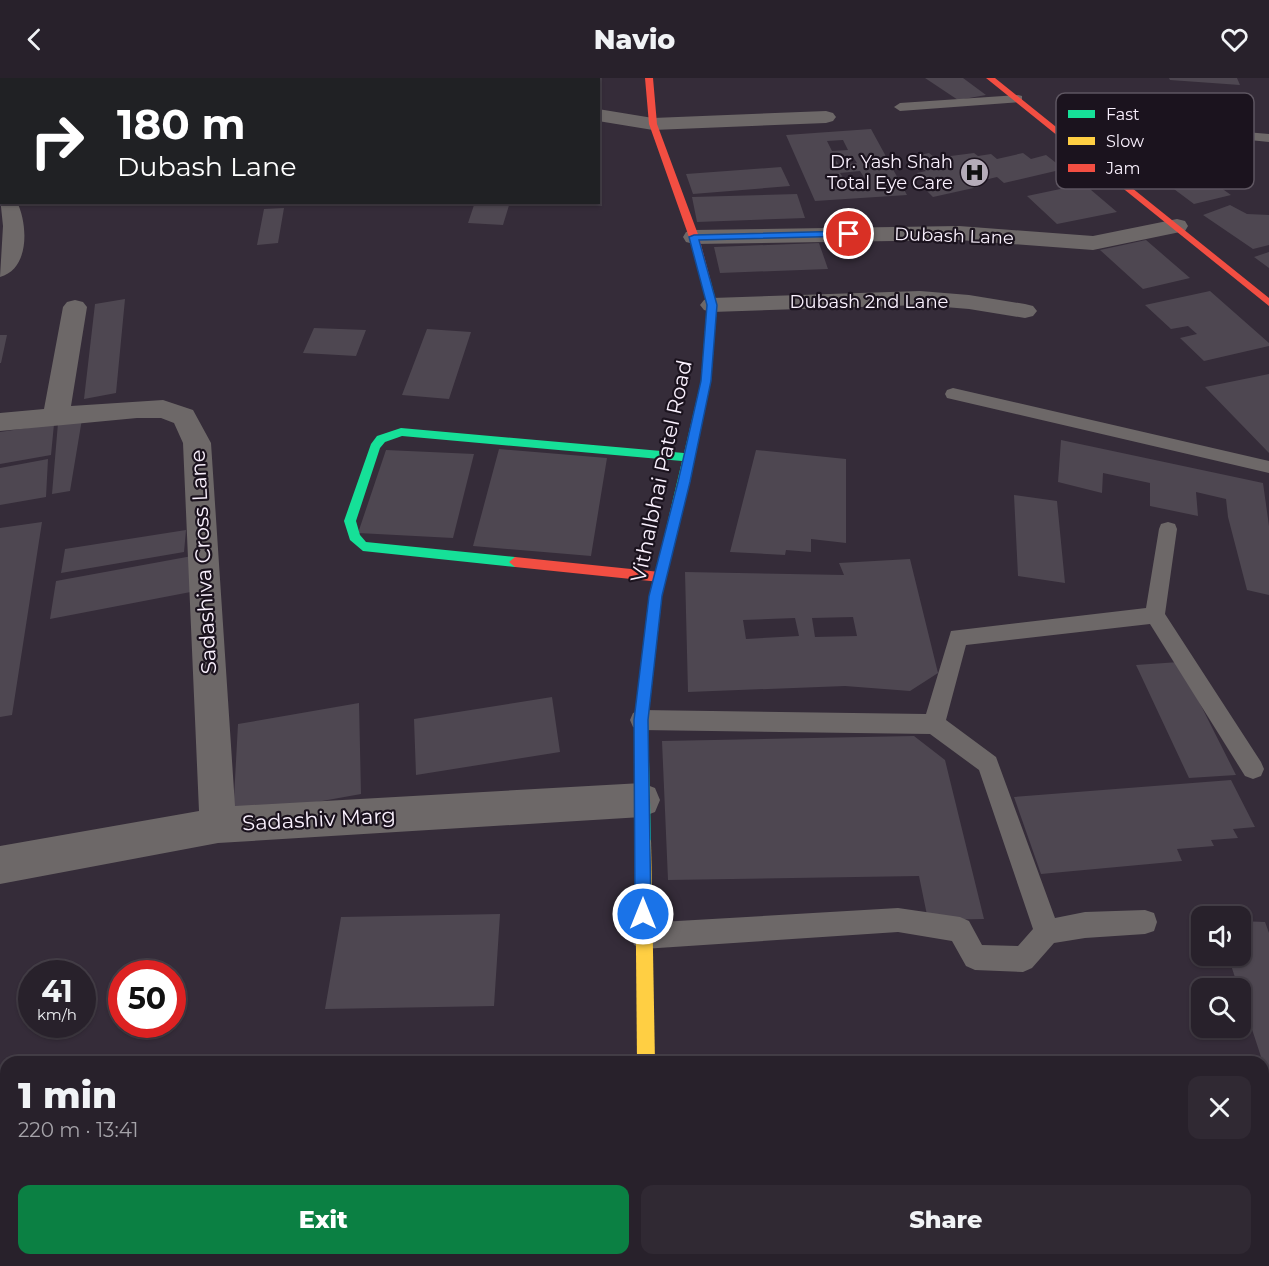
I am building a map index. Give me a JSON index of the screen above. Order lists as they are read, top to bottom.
{
  "streets": {
    "main road": ["Vithalbhai Patel Road"],
    "street": [
      "Dubash Lane",
      "Dubash 2nd Lane",
      "Sadashiva Cross Lane",
      "Sadashiv Marg"
    ]
  },
  "crossings": [
    ["Dubash Lane", "Vithalbhai Patel Road"],
    ["Dubash 2nd Lane", "Vithalbhai Patel Road"],
    ["Vithalbhai Patel Road", "Sadashiv Marg"],
    ["Sadashiva Cross Lane", "Sadashiv Marg"]
  ],
  "places": {
    "hospital": ["Dr. Yash Shah Total Eye Care"]
  },
  "legend": ["Fast", "Slow", "Jam"],
  "page": {
    "header": "Navio",
    "turn": ["180 m", "Dubash Lane"],
    "speed": "41 km/h",
    "limit": "50",
    "heading": ["1 min", "220 m · 13:41"],
    "buttons": ["Exit", "Share"]
  }
}
